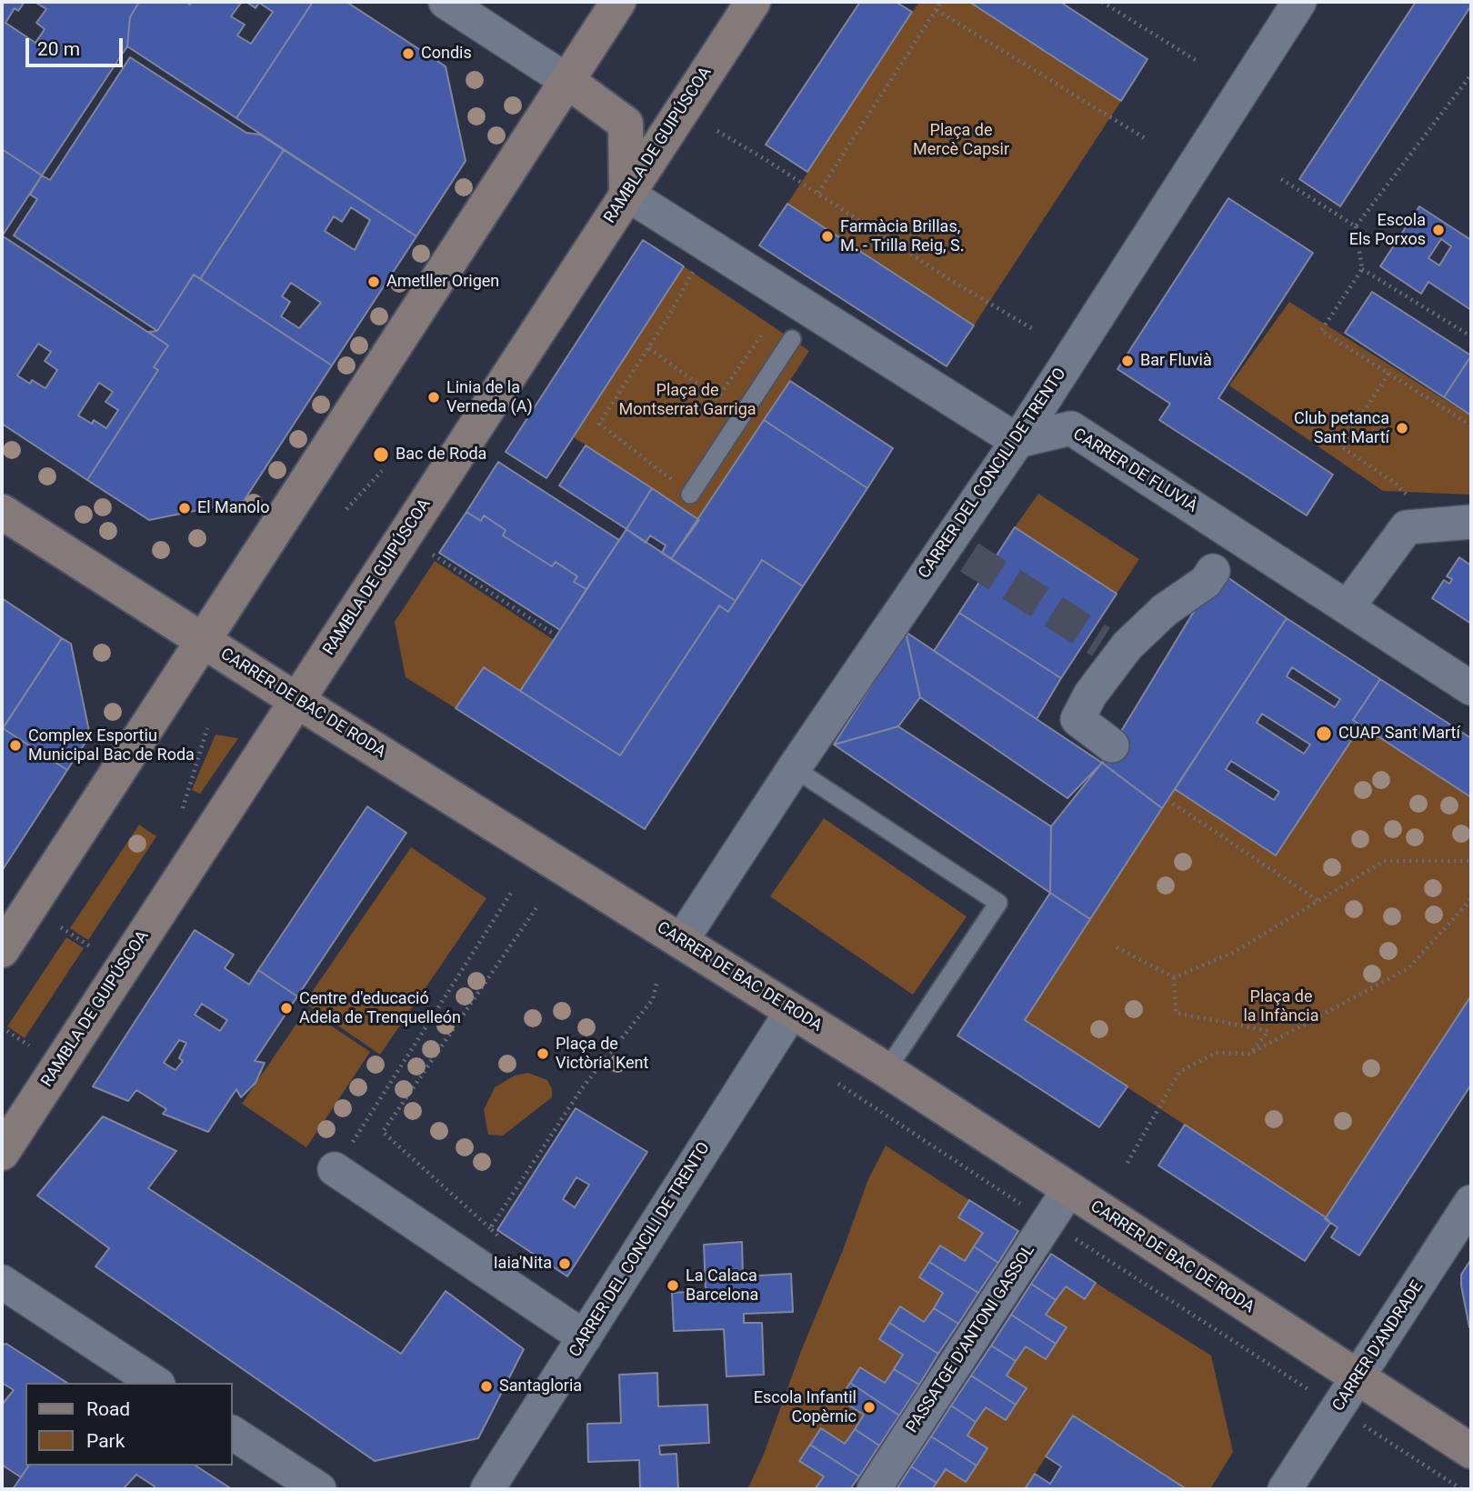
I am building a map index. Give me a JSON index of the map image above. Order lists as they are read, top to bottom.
{
  "streets": {
    "street": [
      "RAMBLA DE GUIPÚSCOA",
      "CARRER DE FLUVIÀ",
      "CARRER DEL CONCILI DE TRENTO",
      "CARRER DE BAC DE RODA",
      "PASSATGE D'ANTONI GASSOL",
      "CARRER D'ANDRADE"
    ]
  },
  "crossings": [
    ["RAMBLA DE GUIPÚSCOA", "CARRER DE BAC DE RODA"],
    ["CARRER DE FLUVIÀ", "CARRER DEL CONCILI DE TRENTO"],
    ["CARRER DEL CONCILI DE TRENTO", "CARRER DE BAC DE RODA"],
    ["CARRER DE BAC DE RODA", "PASSATGE D'ANTONI GASSOL"],
    ["CARRER DE BAC DE RODA", "CARRER D'ANDRADE"]
  ],
  "parks": ["Plaça de Mercè Capsir", "Plaça de Montserrat Garriga", "Plaça de la Infància"],
  "places": [
    "Condis",
    "Escola Els Porxos",
    "Farmàcia Brillas, M. - Trilla Reig, S.",
    "Ametller Origen",
    "Bar Fluvià",
    "Linia de la Verneda (A)",
    "Club petanca Sant Martí",
    "Bac de Roda",
    "El Manolo",
    "CUAP Sant Martí",
    "Complex Esportiu Municipal Bac de Roda",
    "Centre d'educació Adela de Trenquelleón",
    "Plaça de Victòria Kent",
    "Iaia'Nita",
    "La Calaca Barcelona",
    "Santagloria",
    "Escola Infantil Copèrnic"
  ],
  "legend": ["Road", "Park"],
  "scale_bar": "20 m"
}
